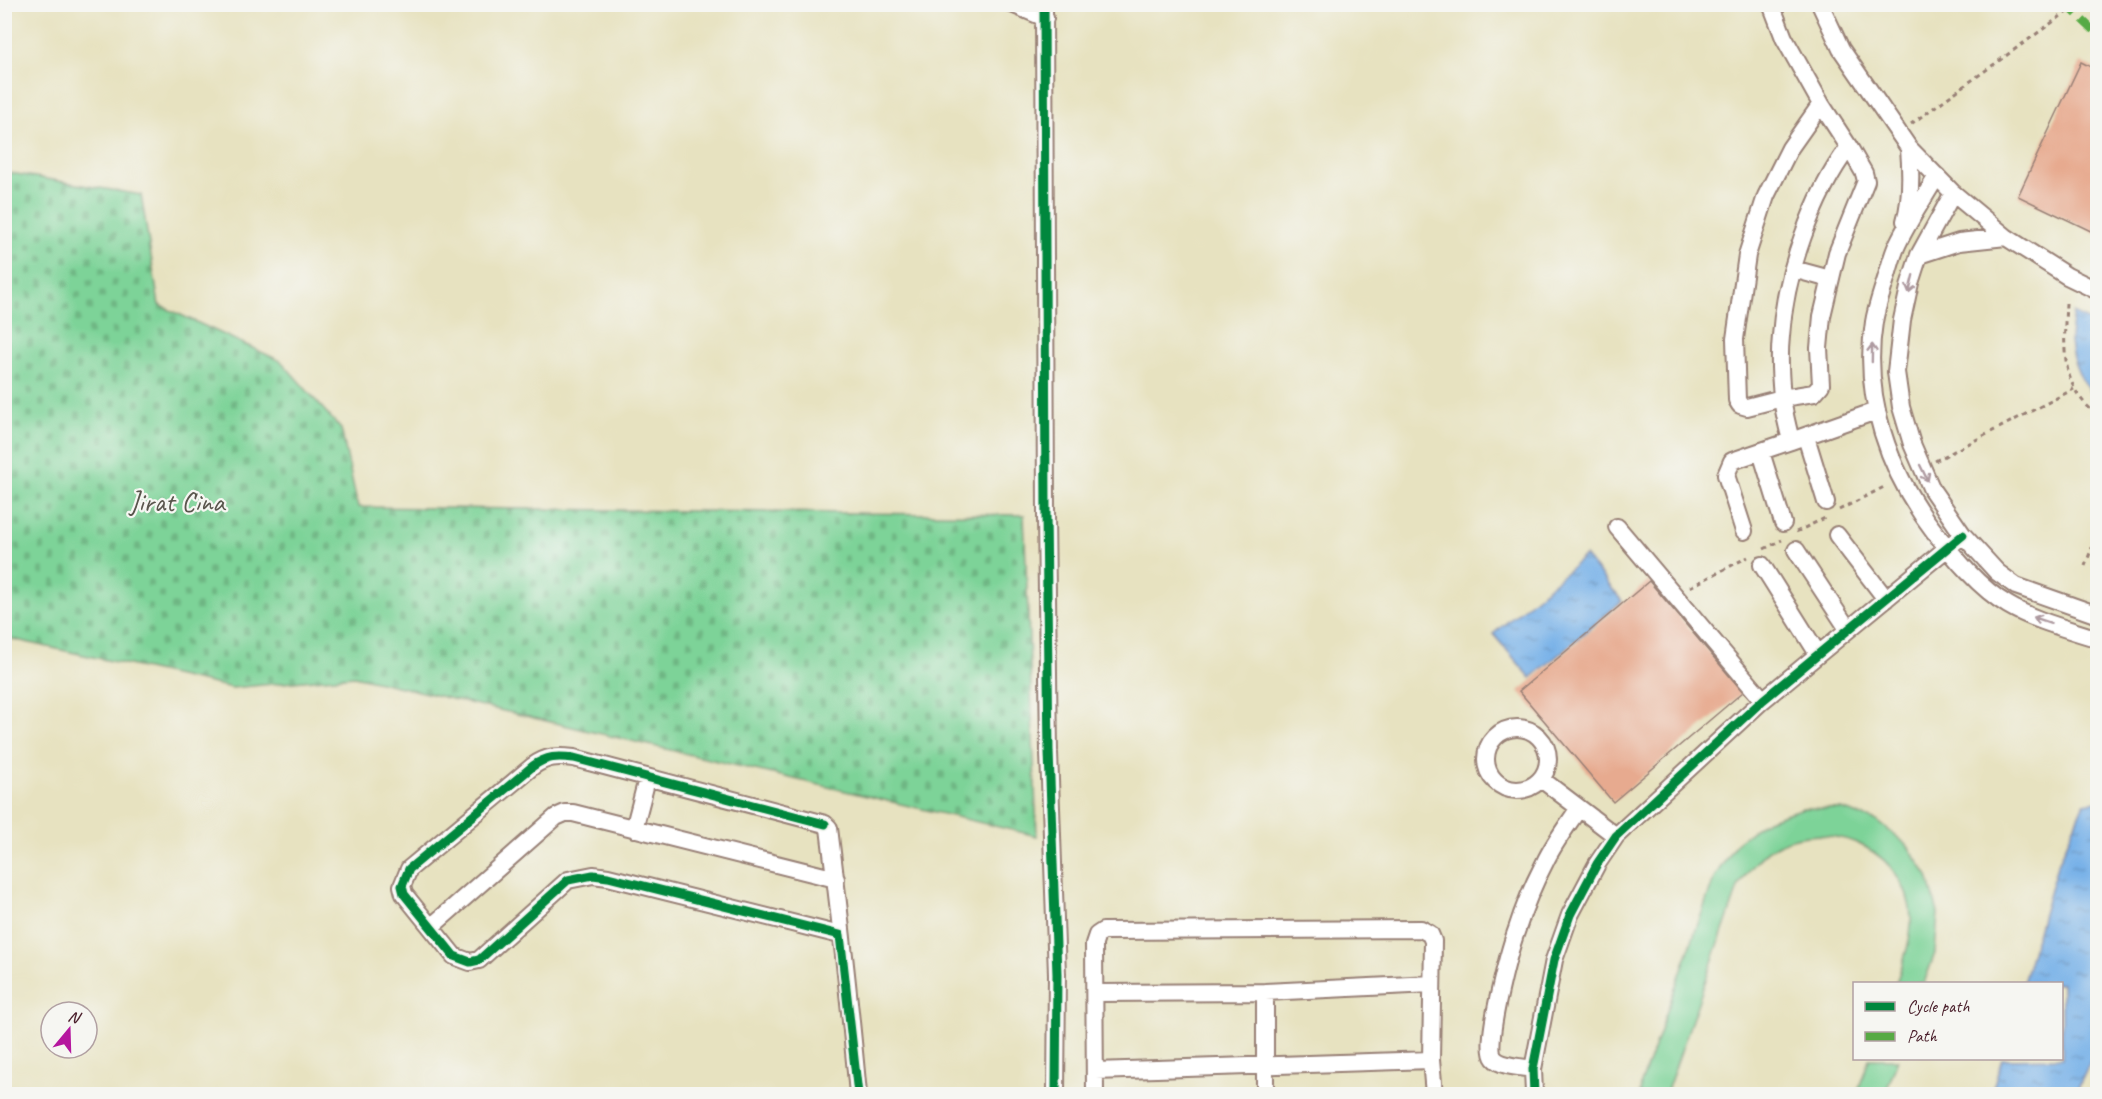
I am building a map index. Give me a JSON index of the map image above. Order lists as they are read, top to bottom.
{
  "parks": ["Jirat Cina"],
  "legend": ["Cycle path", "Path"],
  "north": "top"
}
